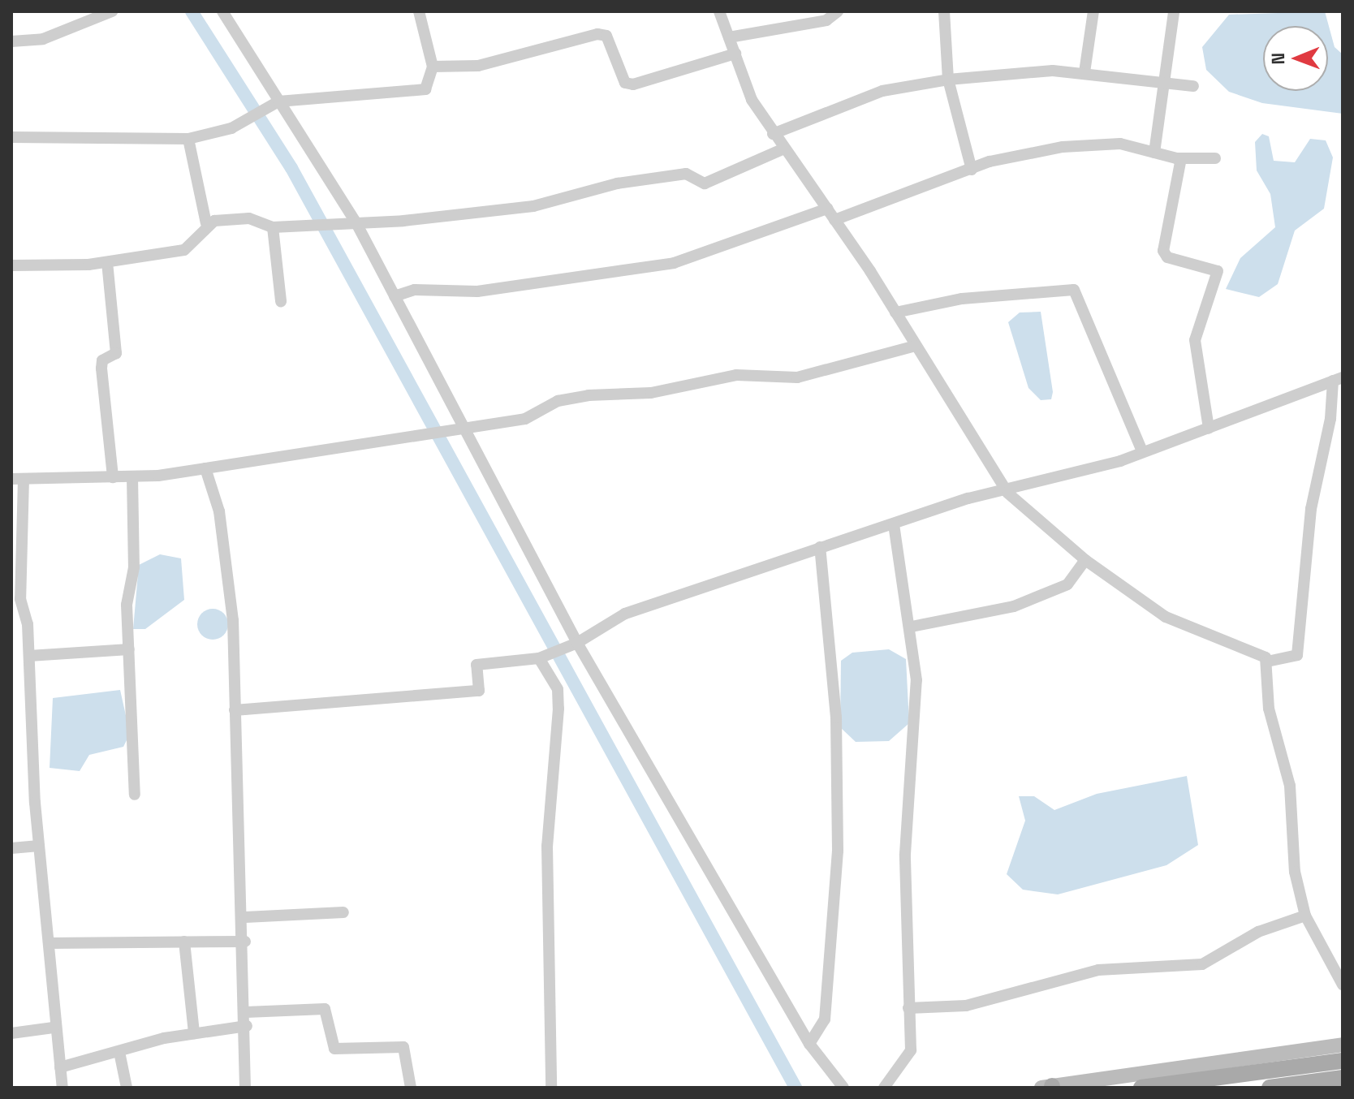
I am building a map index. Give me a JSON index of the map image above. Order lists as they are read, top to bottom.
{
  "north": "left"
}
